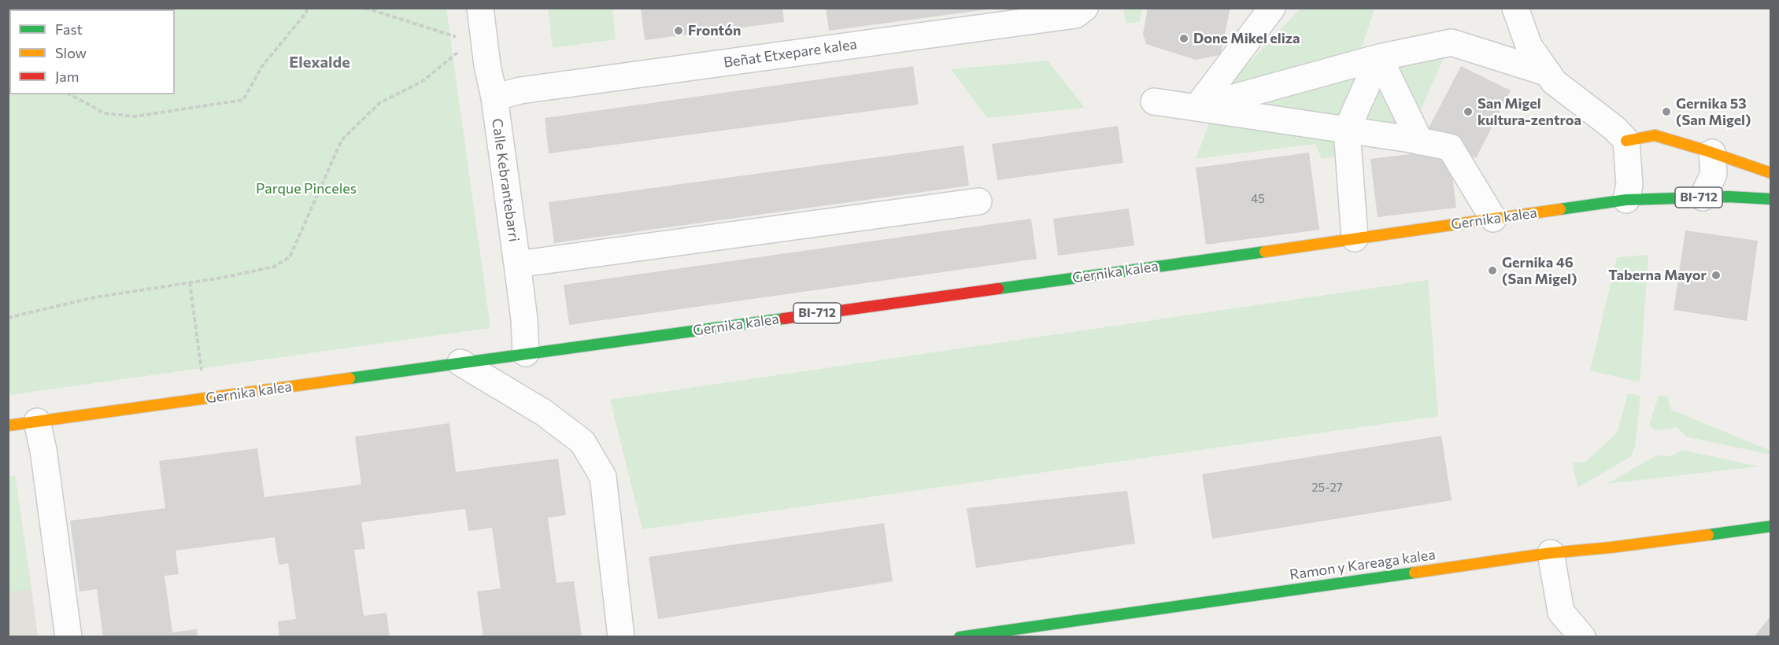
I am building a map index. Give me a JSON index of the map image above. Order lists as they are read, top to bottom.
{
  "streets": {
    "main road": ["BI-712", "Gernika kalea", "Ramon y Kareaga kalea"],
    "street": ["Beñat Etxepare kalea", "Calle Kebrantebarri"]
  },
  "crossings": [
    ["Beñat Etxepare kalea", "Calle Kebrantebarri"],
    ["Calle Kebrantebarri", "Gernika kalea"]
  ],
  "districts": ["Elexalde"],
  "parks": ["Parque Pinceles"],
  "places": [
    "Frontón",
    "Done Mikel eliza",
    "San Migel kultura-zentroa",
    "Gernika 53 (San Migel)",
    "Gernika 46 (San Migel)",
    "Taberna Mayor"
  ],
  "house_numbers": ["45", "25-27"],
  "legend": ["Fast", "Slow", "Jam"]
}
